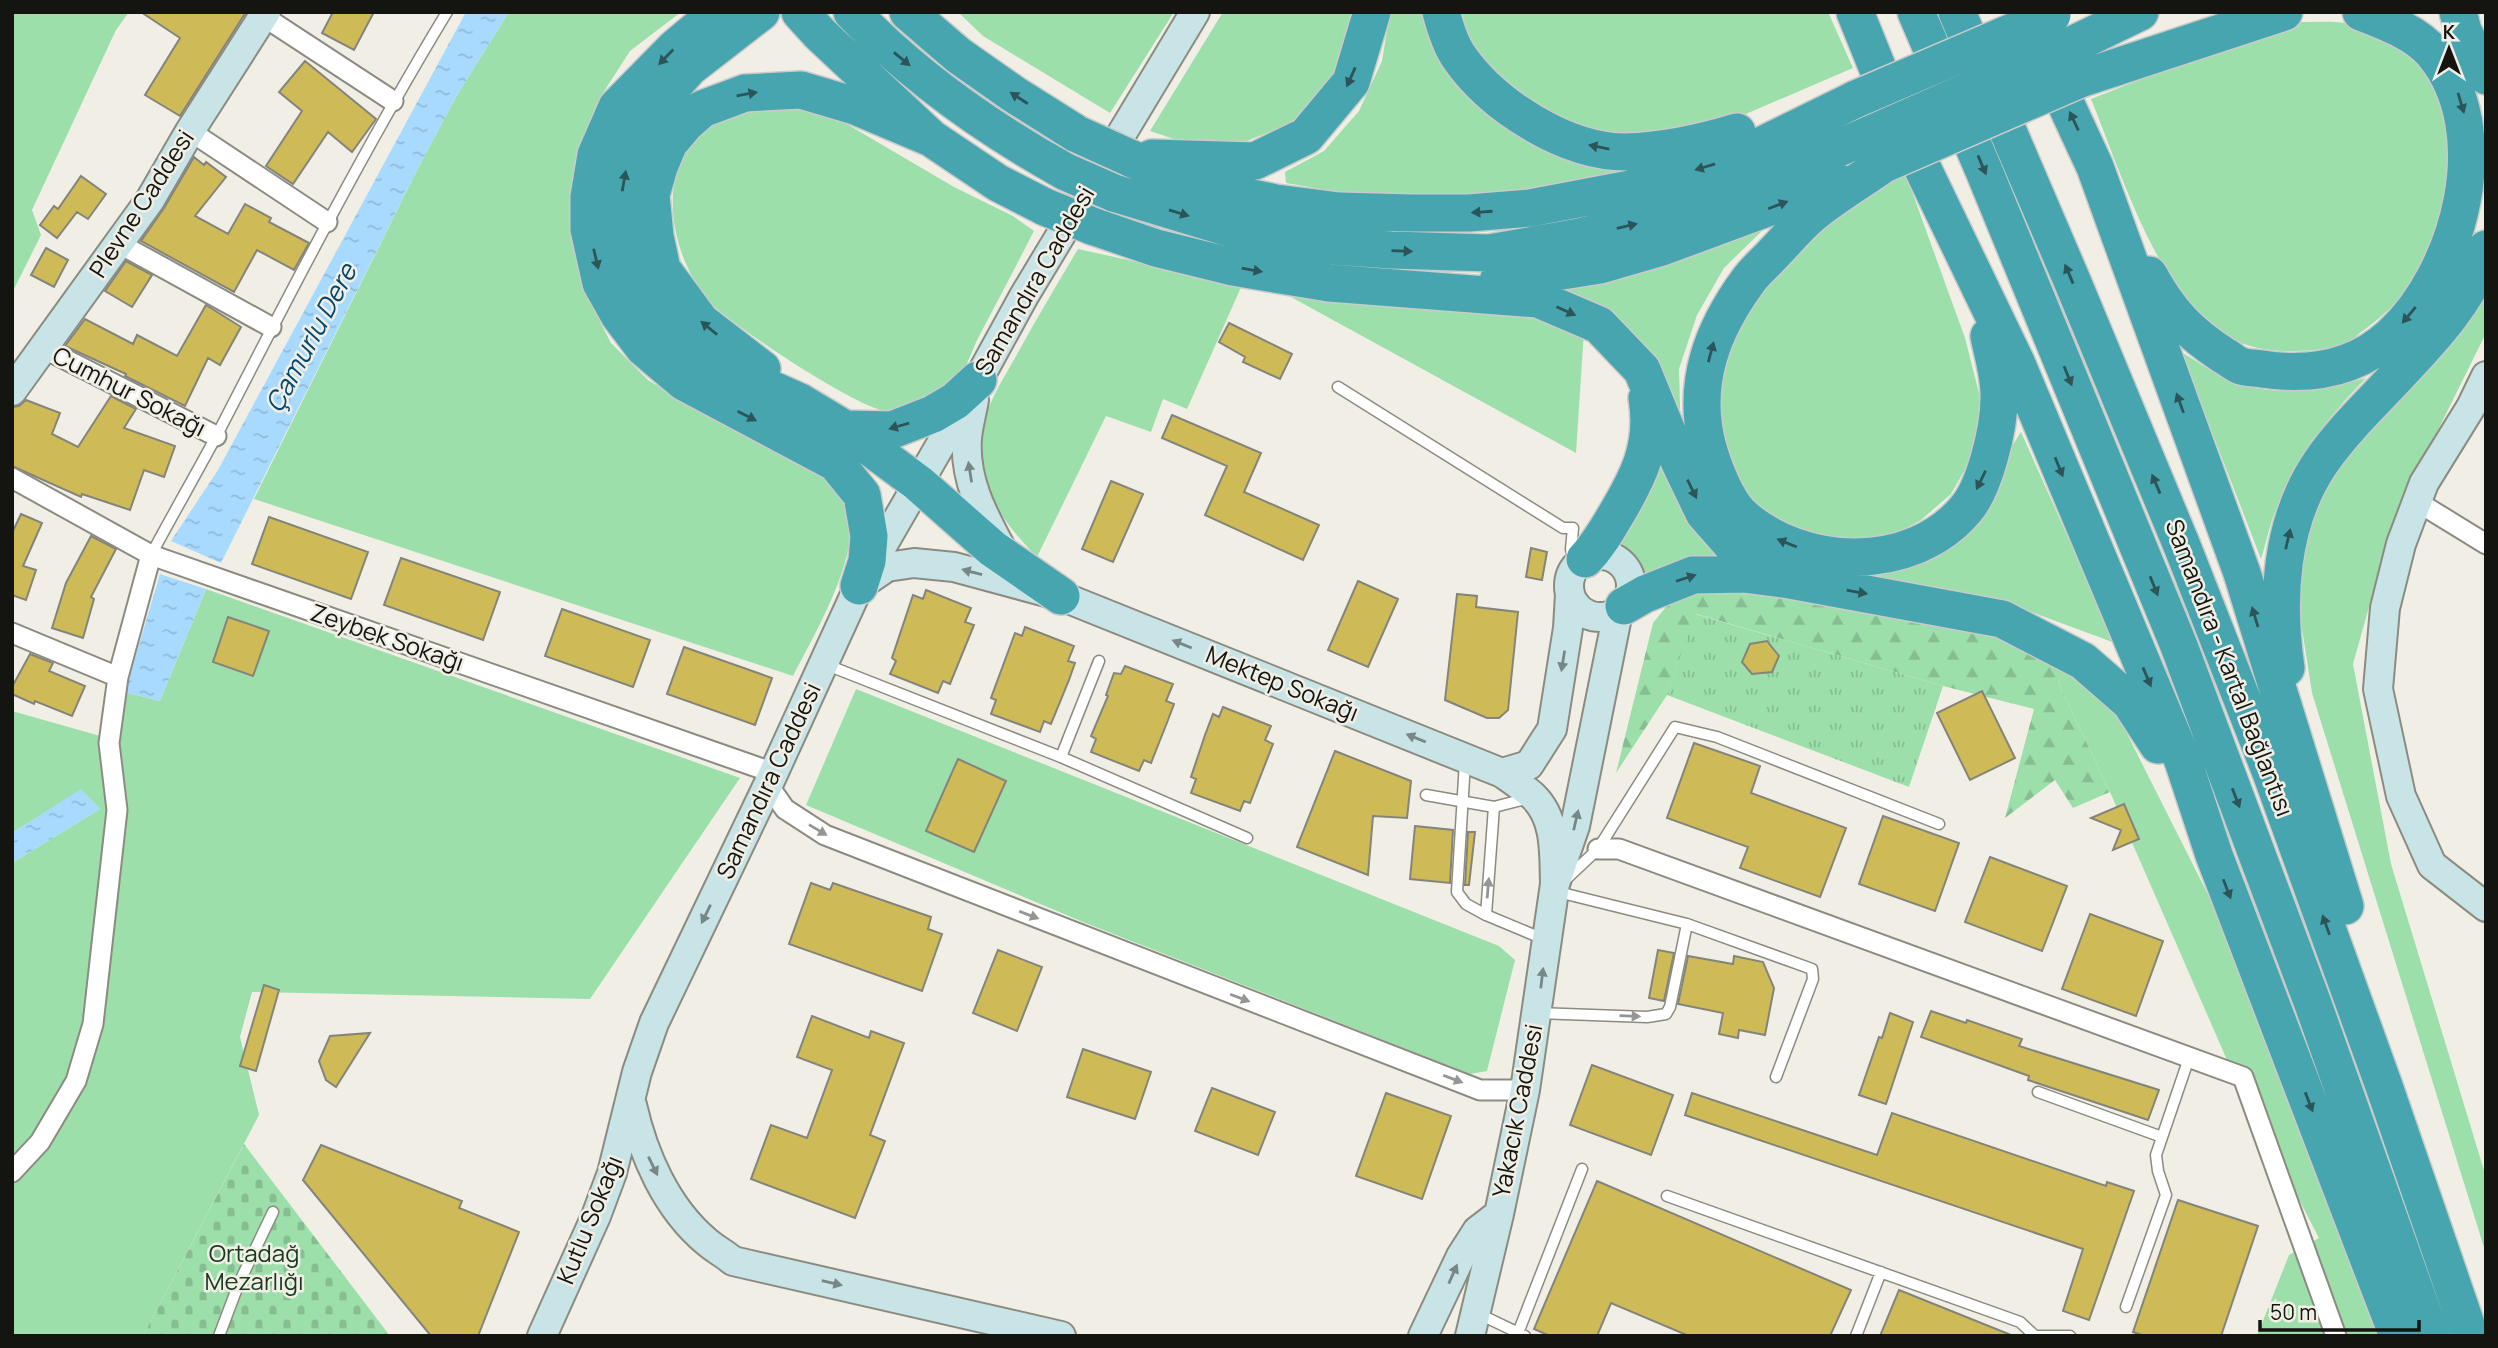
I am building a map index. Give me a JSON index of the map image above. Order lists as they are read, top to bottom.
{
  "streets": {
    "highway": ["Samandıra - Kartal Bağlantısı"],
    "main road": [
      "Plevne Caddesi",
      "Samandıra Caddesi",
      "Mektep Sokağı",
      "Yakacık Caddesi",
      "Kutlu Sokağı"
    ],
    "street": ["Cumhur Sokağı", "Zeybek Sokağı"]
  },
  "crossings": [
    ["Plevne Caddesi", "Cumhur Sokağı"],
    ["Samandıra Caddesi", "Zeybek Sokağı"],
    ["Samandıra Caddesi", "Mektep Sokağı"],
    ["Samandıra Caddesi", "Kutlu Sokağı"],
    ["Mektep Sokağı", "Yakacık Caddesi"]
  ],
  "one_way": ["Mektep Sokağı"],
  "water": ["Çamurlu Dere"],
  "parks": ["Ortadağ Mezarlığı"],
  "scale_bar": "50 m",
  "north": "top"
}
